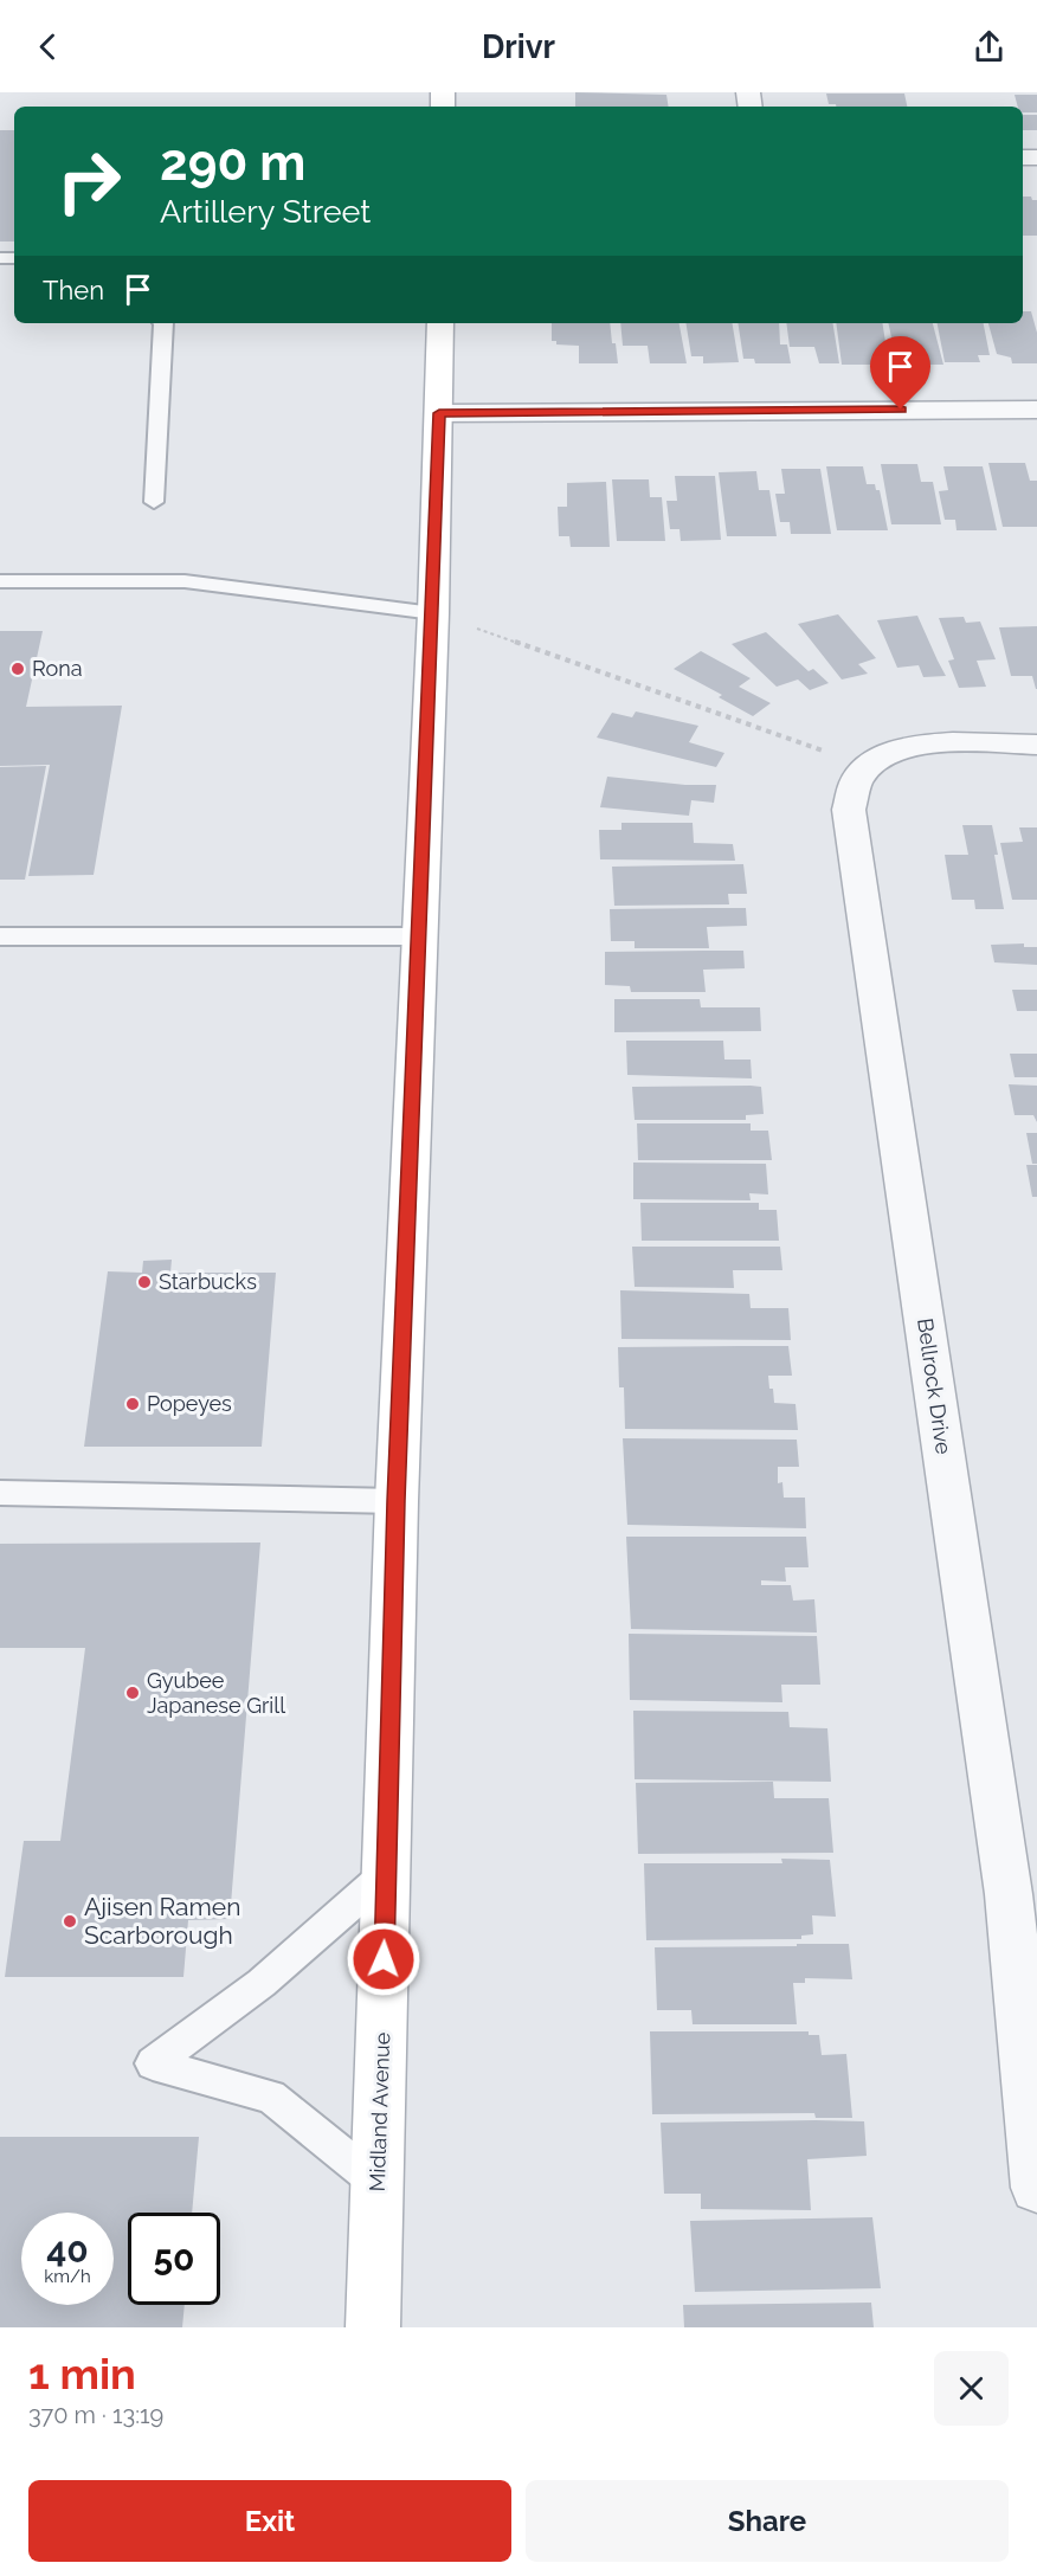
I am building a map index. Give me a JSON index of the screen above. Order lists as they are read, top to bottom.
{
  "streets": {
    "main road": ["Midland Avenue"],
    "street": ["Bellrock Drive"]
  },
  "places": [
    "Rona",
    "Starbucks",
    "Popeyes",
    "Gyubee Japanese Grill",
    "Ajisen Ramen Scarborough"
  ],
  "page": {
    "header": "Drivr",
    "turn": ["290 m", "Artillery Street"],
    "then": "Then",
    "speed": "40 km/h",
    "limit": "50",
    "heading": ["1 min", "370 m · 13:19"],
    "buttons": ["Exit", "Share"]
  }
}
